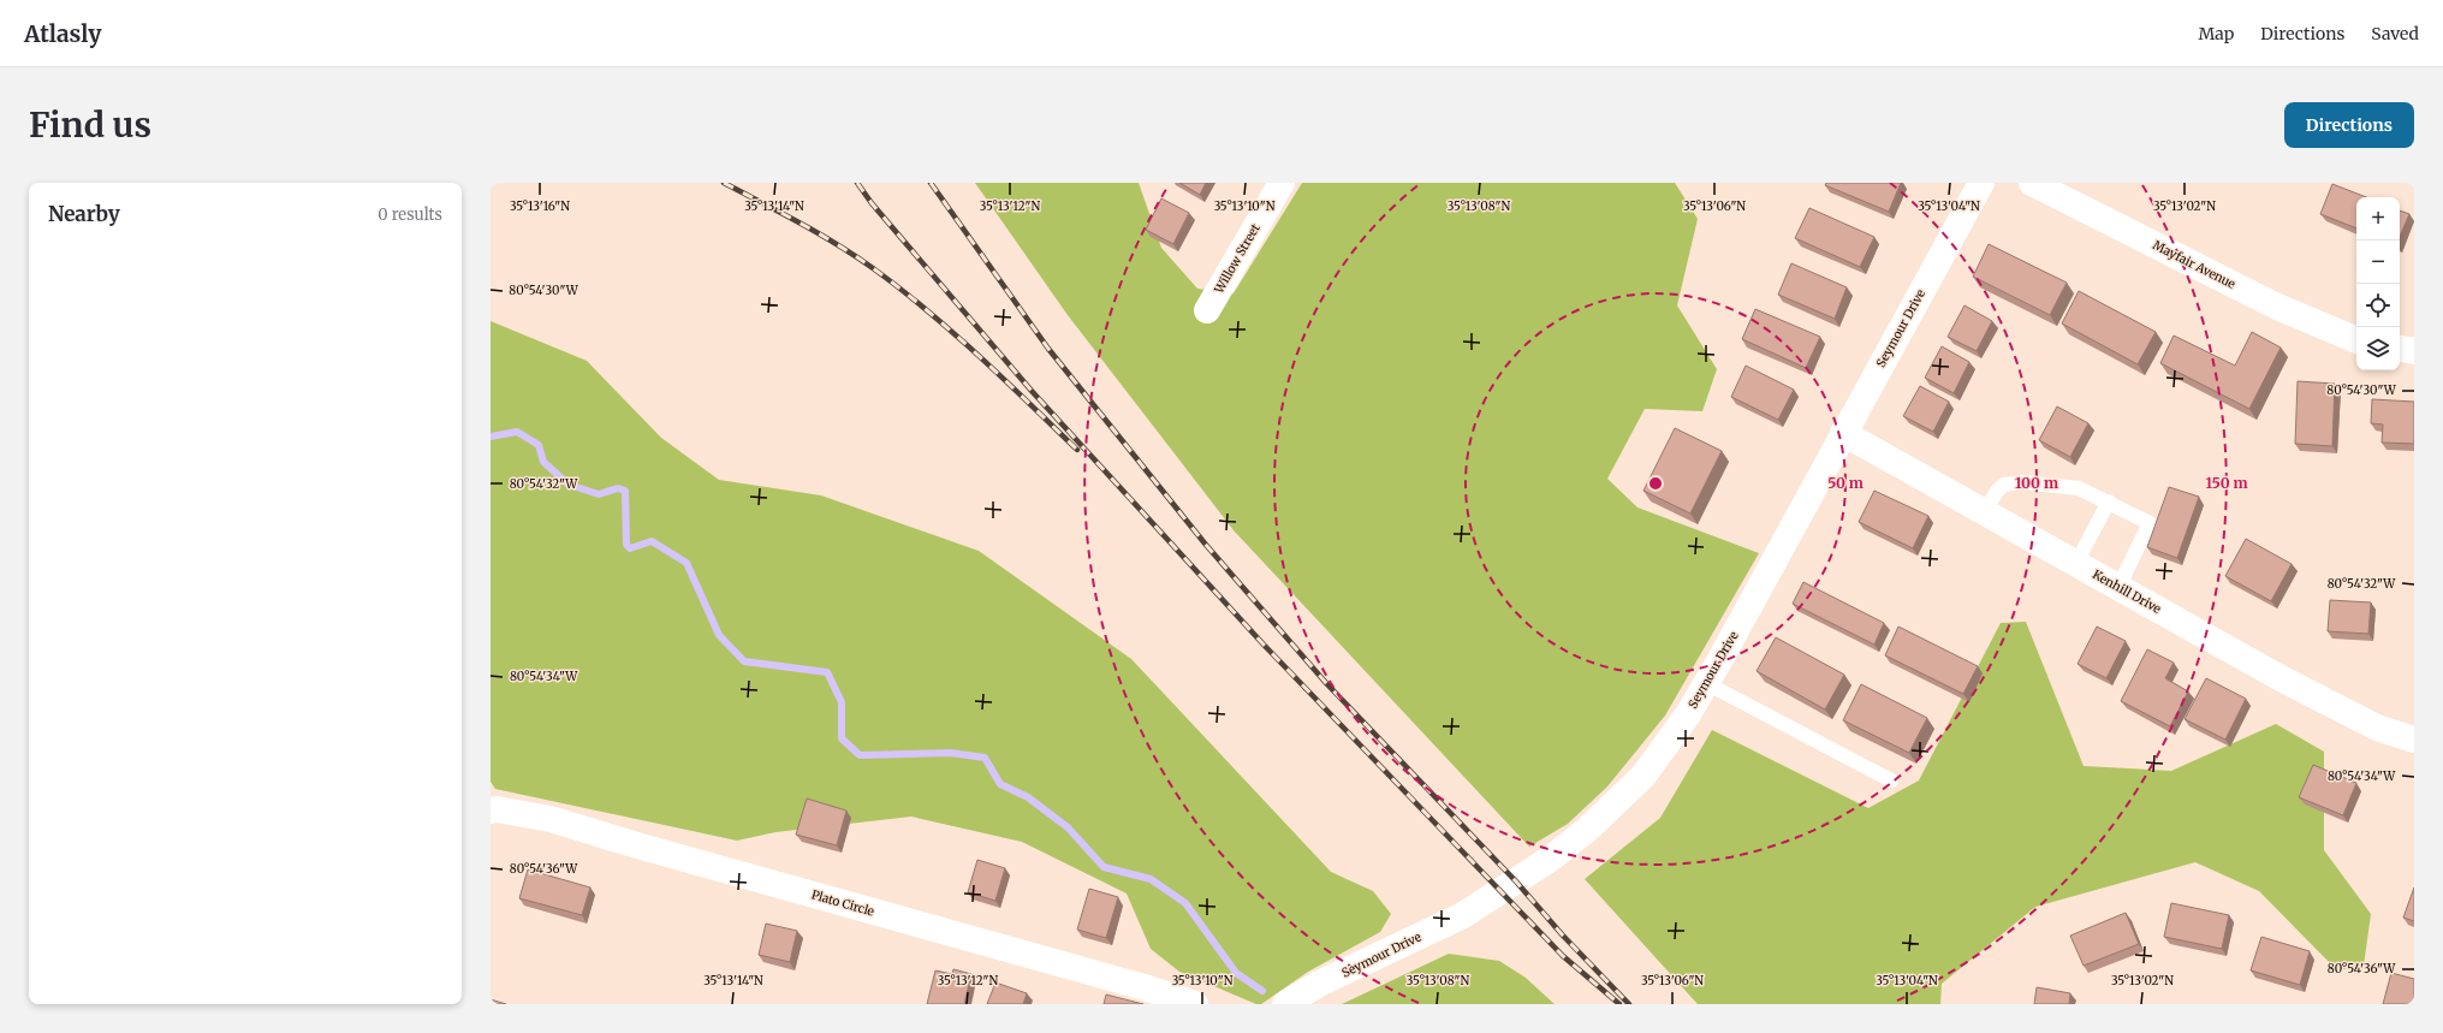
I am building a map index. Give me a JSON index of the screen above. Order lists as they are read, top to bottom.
{
  "streets": {
    "street": [
      "Willow Street",
      "Mayfair Avenue",
      "Seymour Drive",
      "Kenhill Drive",
      "Plato Circle"
    ]
  },
  "crossings": [
    ["Seymour Drive", "Kenhill Drive"]
  ],
  "page": {
    "header": "Atlasly",
    "nav": ["Map", "Directions", "Saved"],
    "buttons": "Directions",
    "title": "Find us",
    "heading": ["Nearby", "0 results"],
    "map_buttons": ["+", "−"]
  },
  "coordinates": [
    "35°13'16\"N",
    "35°13'14\"N",
    "35°13'12\"N",
    "35°13'10\"N",
    "35°13'08\"N",
    "35°13'06\"N",
    "35°13'04\"N",
    "35°13'02\"N",
    "80°54'30\"W",
    "80°54'32\"W",
    "80°54'34\"W",
    "80°54'36\"W"
  ],
  "rings": ["50 m", "100 m", "150 m"]
}
